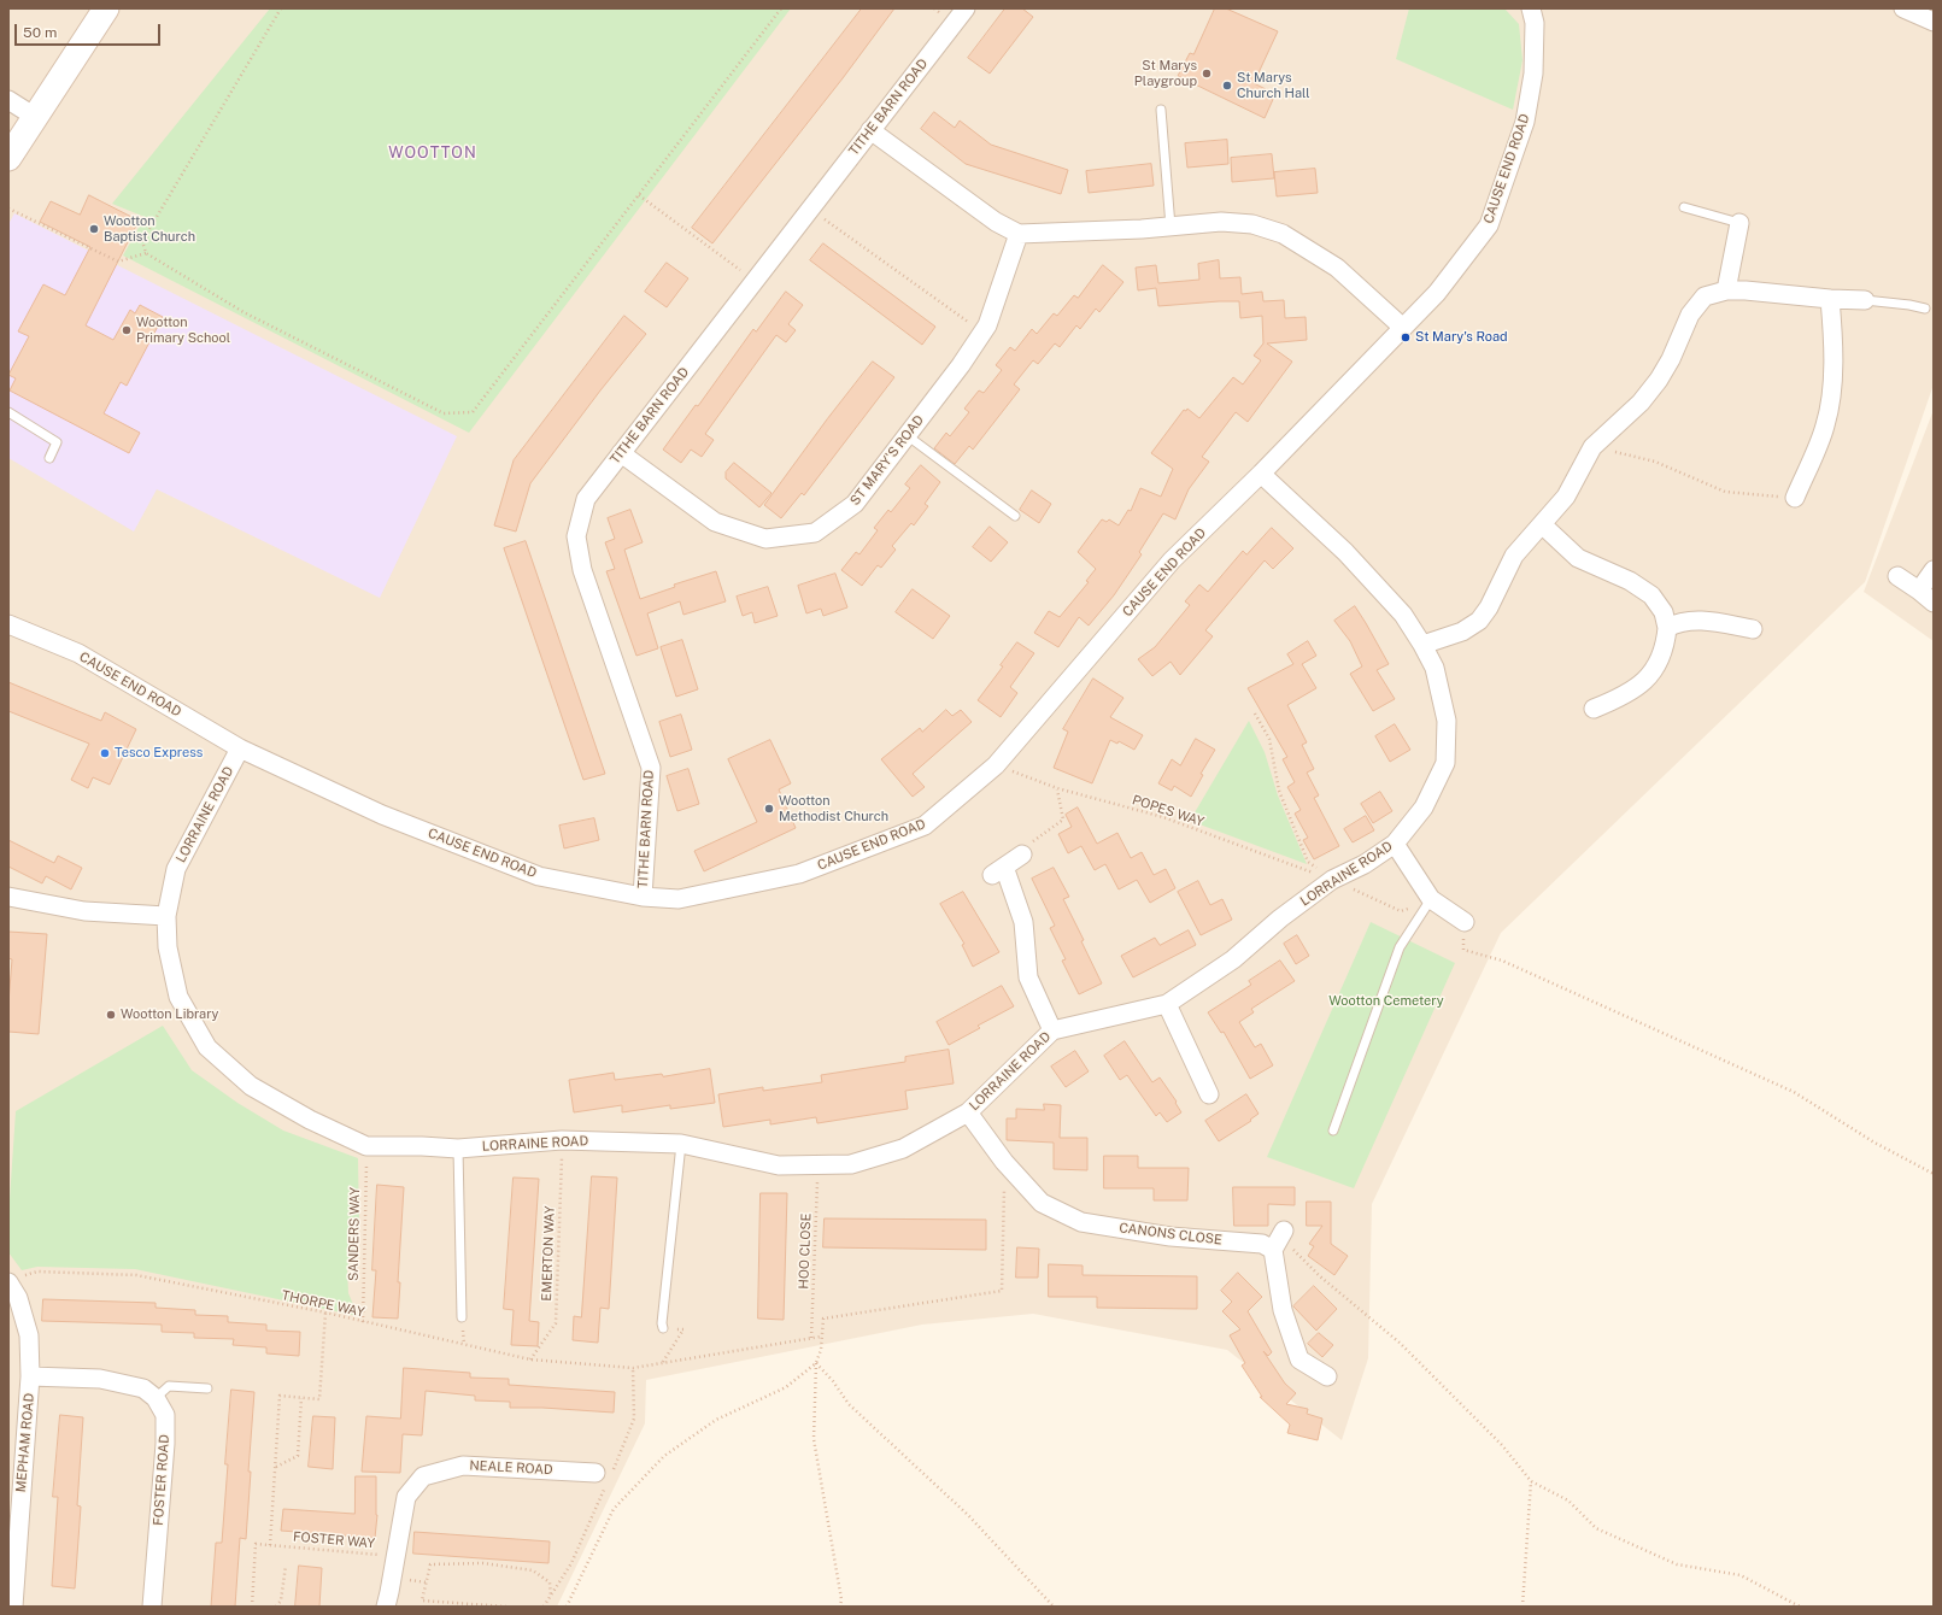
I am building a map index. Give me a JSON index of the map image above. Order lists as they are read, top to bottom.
{
  "streets": {
    "street": [
      "TITHE BARN ROAD",
      "CAUSE END ROAD",
      "ST MARY'S ROAD",
      "LORRAINE ROAD",
      "CANONS CLOSE",
      "MEPHAM ROAD",
      "NEALE ROAD",
      "FOSTER ROAD"
    ],
    "path": [
      "POPES WAY",
      "SANDERS WAY",
      "HOO CLOSE",
      "EMERTON WAY",
      "THORPE WAY",
      "FOSTER WAY"
    ]
  },
  "crossings": [
    ["TITHE BARN ROAD", "CAUSE END ROAD"],
    ["TITHE BARN ROAD", "ST MARY'S ROAD"],
    ["CAUSE END ROAD", "POPES WAY"],
    ["CAUSE END ROAD", "LORRAINE ROAD"],
    ["POPES WAY", "LORRAINE ROAD"],
    ["LORRAINE ROAD", "SANDERS WAY"],
    ["LORRAINE ROAD", "CANONS CLOSE"],
    ["LORRAINE ROAD", "HOO CLOSE"],
    ["LORRAINE ROAD", "EMERTON WAY"],
    ["SANDERS WAY", "THORPE WAY"],
    ["HOO CLOSE", "THORPE WAY"],
    ["EMERTON WAY", "THORPE WAY"],
    ["THORPE WAY", "MEPHAM ROAD"],
    ["NEALE ROAD", "FOSTER WAY"]
  ],
  "districts": ["WOOTTON"],
  "parks": ["Wootton Cemetery"],
  "places": [
    "St Marys Playgroup",
    "St Marys Church Hall",
    "Wootton Baptist Church",
    "Wootton Primary School",
    "St Mary's Road",
    "Tesco Express",
    "Wootton Methodist Church",
    "Wootton Library"
  ],
  "scale_bar": "50 m"
}
